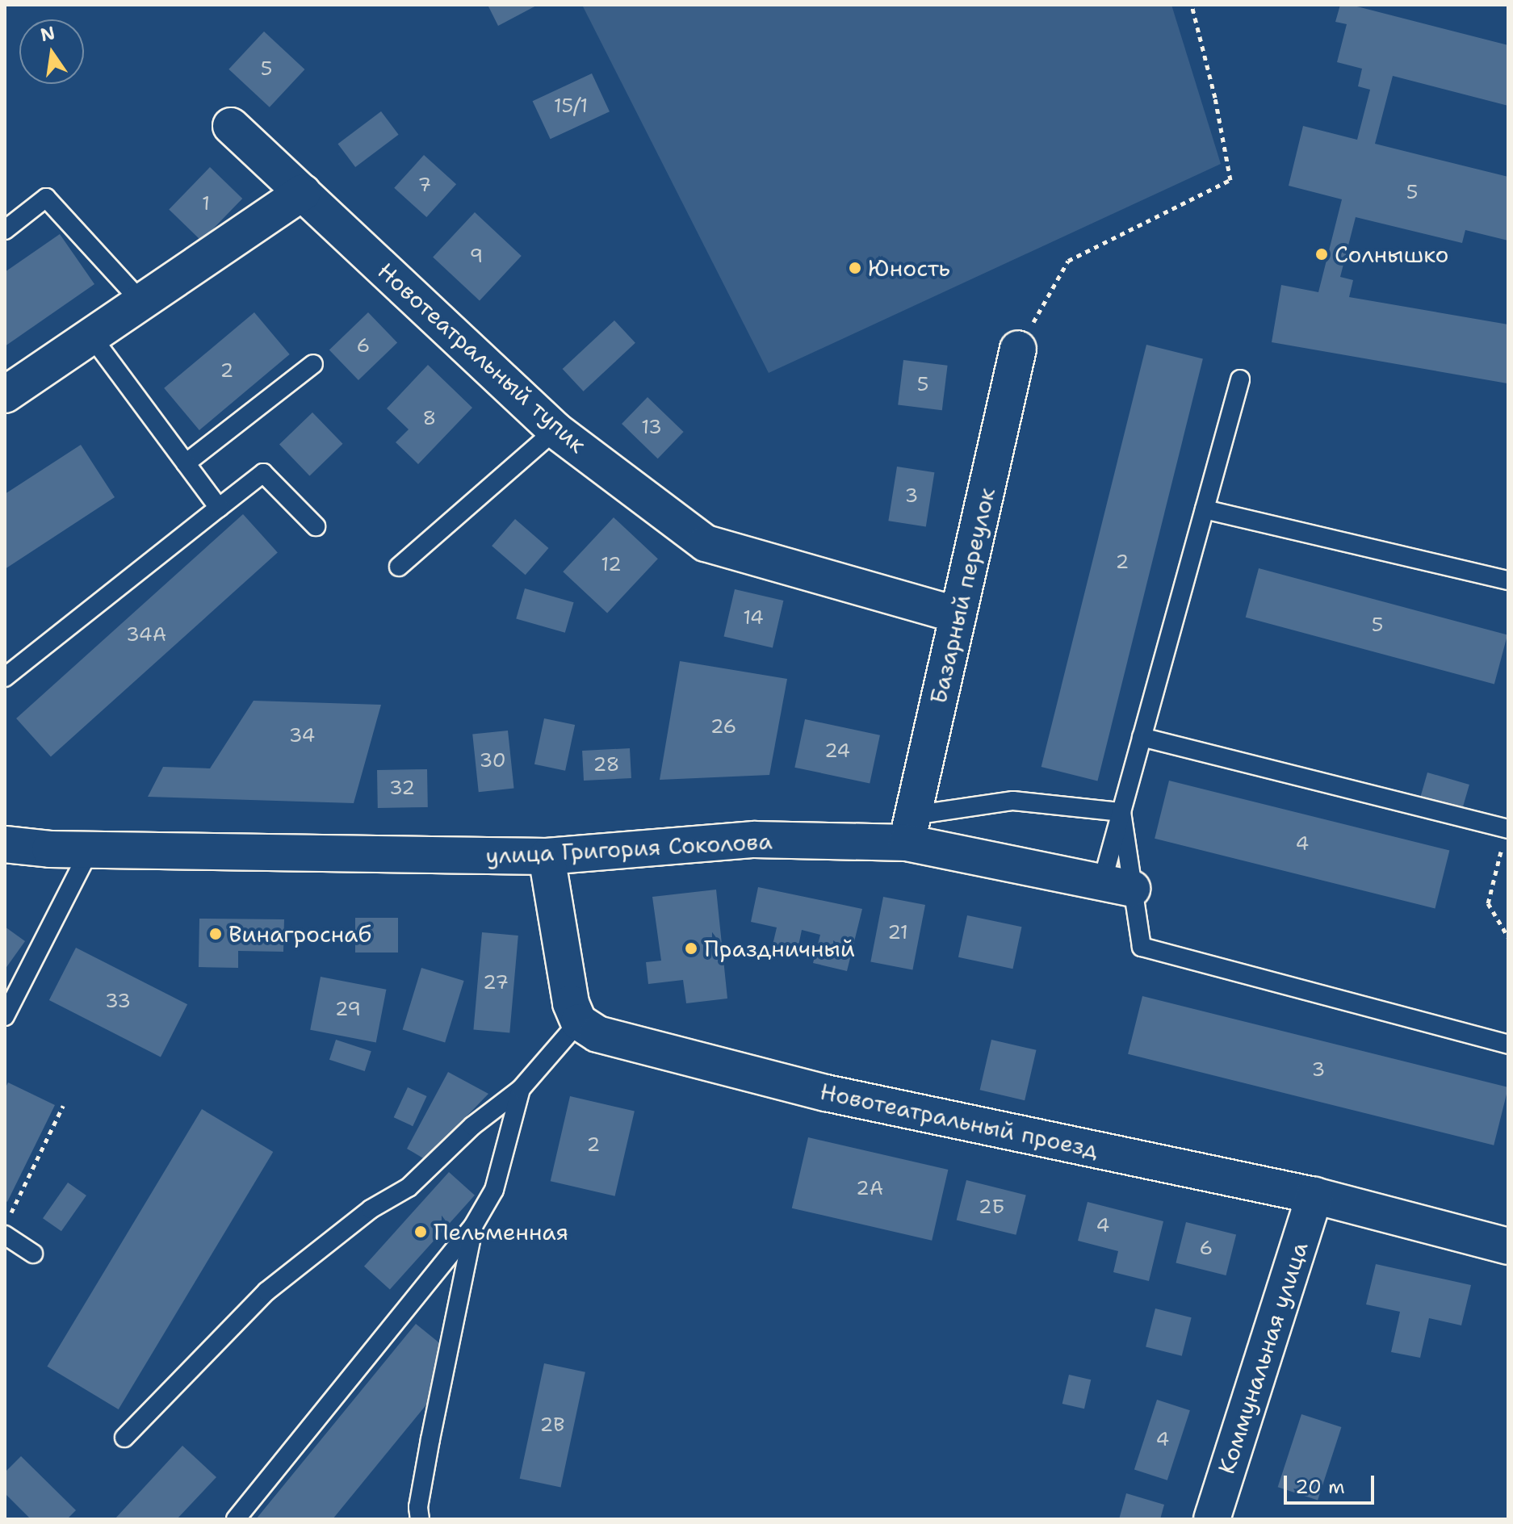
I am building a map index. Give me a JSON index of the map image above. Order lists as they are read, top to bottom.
{
  "streets": {
    "street": [
      "Новотеатральный тупик",
      "Базарный переулок",
      "улица Григория Соколова",
      "Новотеатральный проезд",
      "Коммунальная улица"
    ]
  },
  "crossings": [
    ["Новотеатральный тупик", "Базарный переулок"],
    ["Базарный переулок", "улица Григория Соколова"],
    ["Новотеатральный проезд", "Коммунальная улица"]
  ],
  "places": [
    "Солнышко",
    "Юность",
    "Винагроснаб",
    "Праздничный",
    "Пельменная"
  ],
  "house_numbers": [
    "5",
    "15/1",
    "7",
    "5",
    "1",
    "9",
    "6",
    "2",
    "5",
    "8",
    "13",
    "3",
    "2",
    "12",
    "14",
    "5",
    "34А",
    "26",
    "34",
    "24",
    "30",
    "28",
    "32",
    "4",
    "21",
    "27",
    "33",
    "29",
    "3",
    "2",
    "2А",
    "2Б",
    "4",
    "6",
    "2В",
    "4"
  ],
  "scale_bar": "20 m",
  "north": "top"
}
